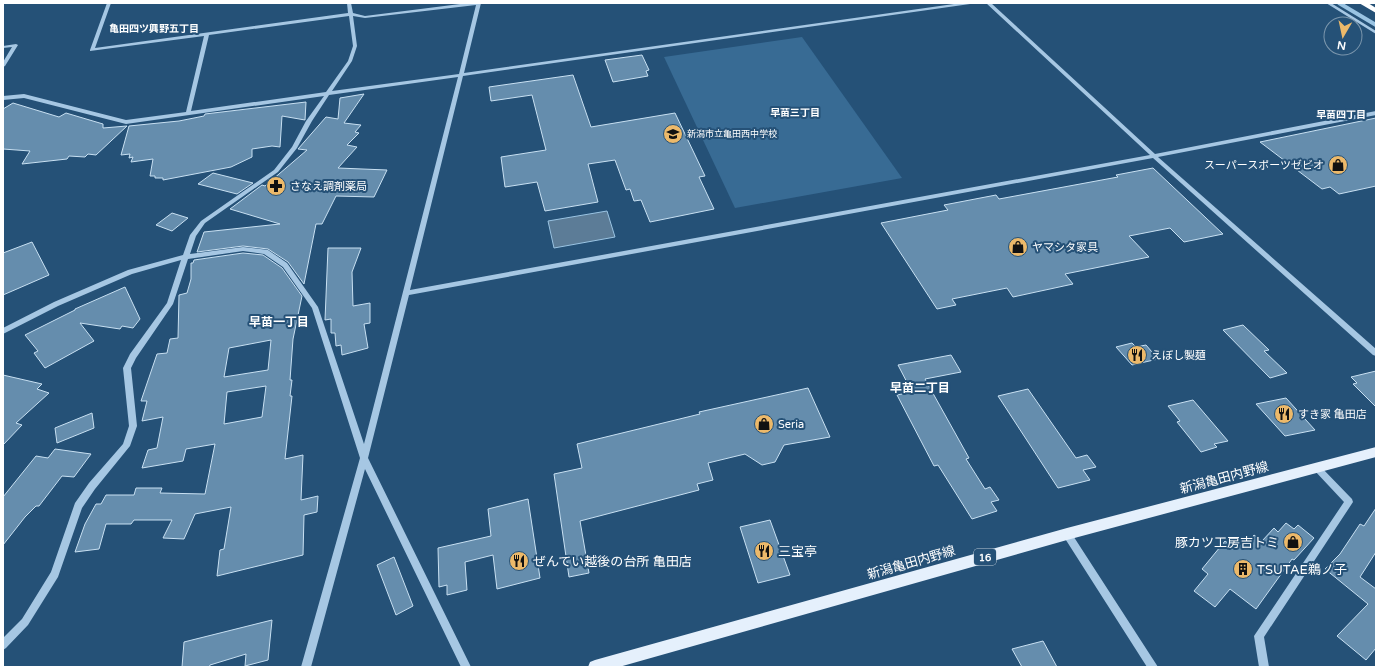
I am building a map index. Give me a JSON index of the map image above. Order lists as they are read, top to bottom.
{
  "streets": {
    "main road": ["新潟亀田内野線", "16"]
  },
  "districts": [
    "亀田四ツ興野五丁目",
    "早苗三丁目",
    "早苗四丁目",
    "早苗一丁目",
    "早苗二丁目"
  ],
  "places": {
    "school or university": ["新潟市立亀田西中学校"],
    "shop": [
      "スーパースポーツゼビオ",
      "ヤマシタ家具",
      "Seria",
      "豚カツ工房吉トミ"
    ],
    "pharmacy": ["さなえ調剤薬局"],
    "restaurant": [
      "えぼし製麺",
      "すき家 亀田店",
      "三宝亭",
      "ぜんてい越後の台所 亀田店"
    ],
    "building": ["TSUTAE鵜ノ子"]
  },
  "north": "bottom"
}
